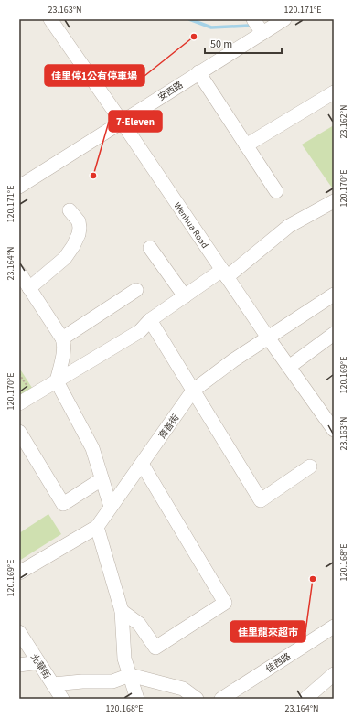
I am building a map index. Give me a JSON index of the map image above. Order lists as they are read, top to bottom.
{
  "streets": {
    "street": [
      "安西路",
      "Wenhua Road",
      "育善街",
      "佳西路",
      "光華街"
    ]
  },
  "crossings": [
    ["安西路", "Wenhua Road"],
    ["Wenhua Road", "育善街"]
  ],
  "places": ["佳里停1公有停車場", "7-Eleven", "佳里龍來超市"],
  "scale_bar": "50 m",
  "coordinates": [
    "23.163°N",
    "120.171°E",
    "23.162°N",
    "120.170°E",
    "23.164°N",
    "120.169°E",
    "120.168°E"
  ]
}
